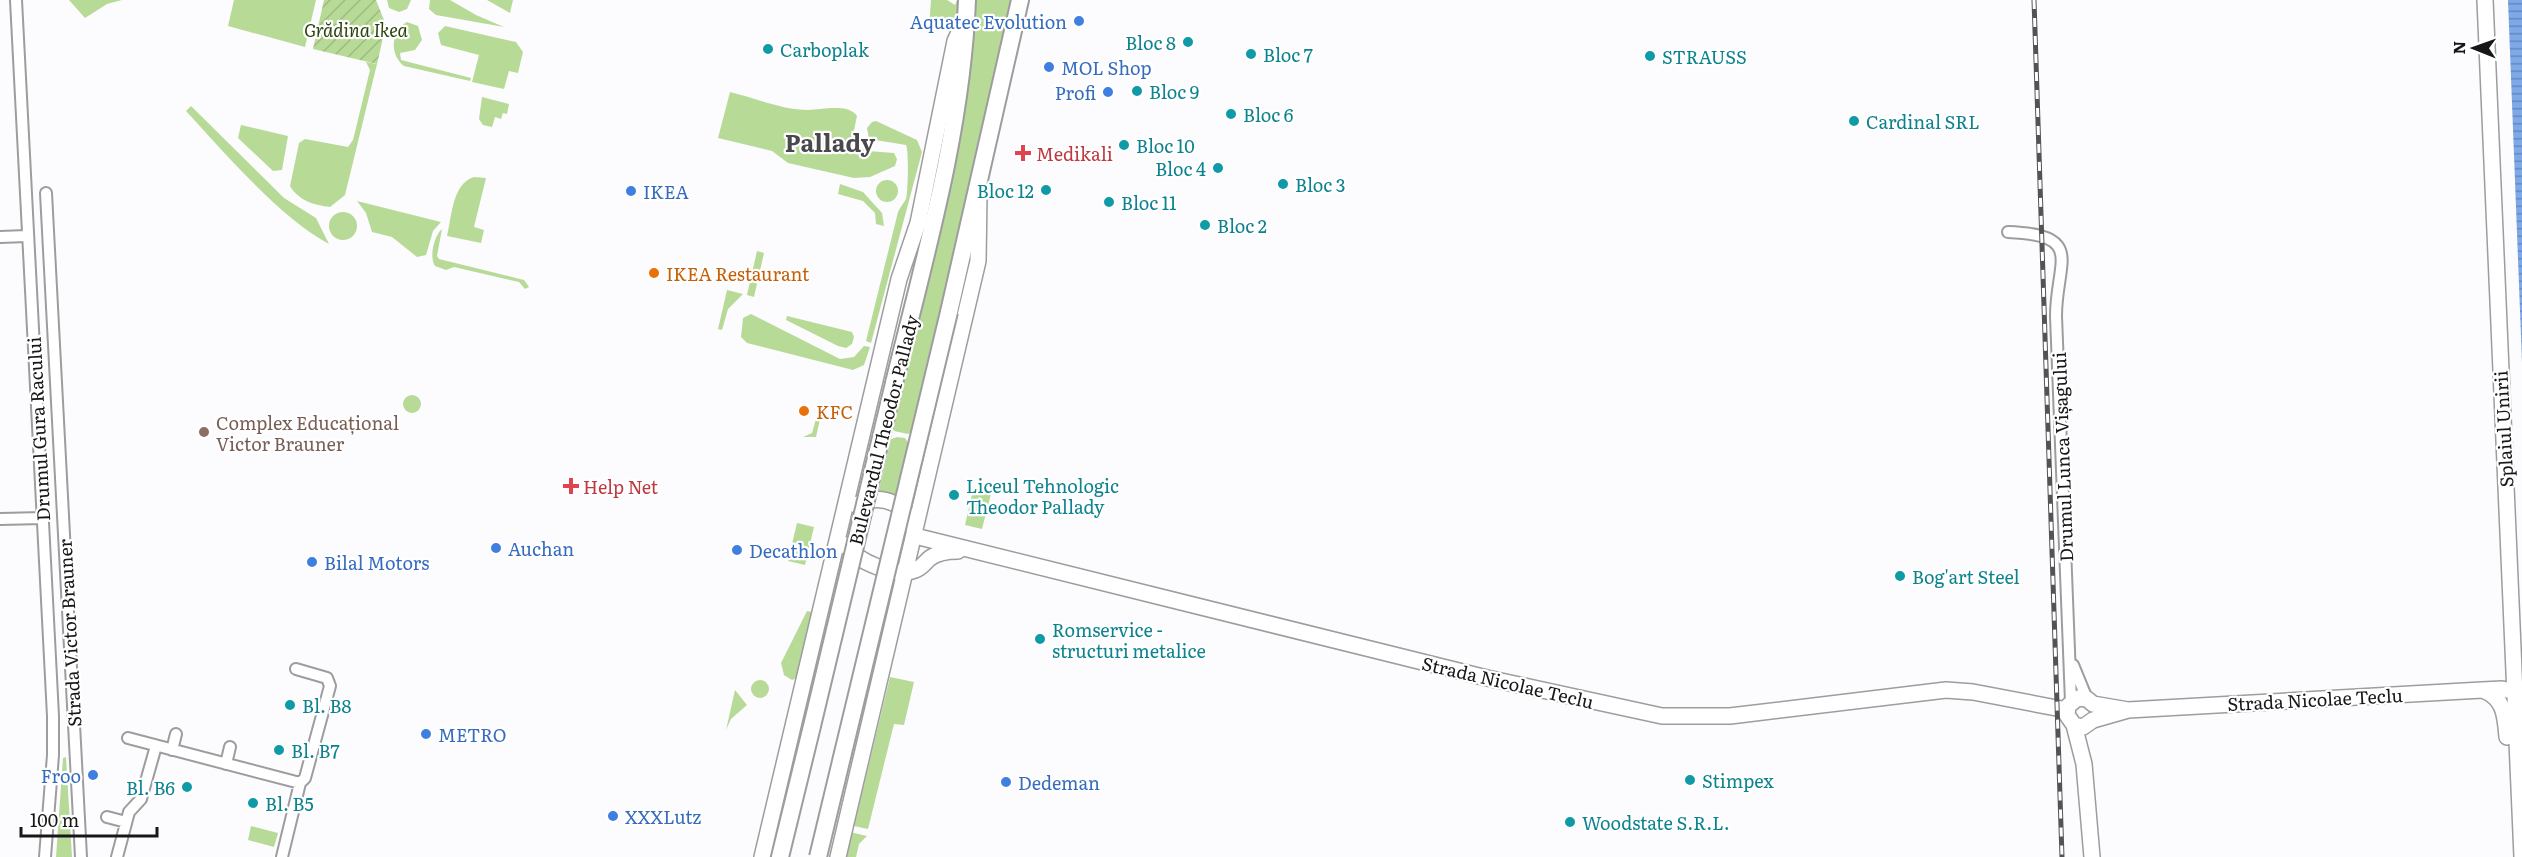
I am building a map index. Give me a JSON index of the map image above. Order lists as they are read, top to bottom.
{
  "streets": {
    "main road": ["Bulevardul Theodor Pallady"],
    "street": [
      "Drumul Gura Racului",
      "Splaiul Unirii",
      "Drumul Lunca Vișagului",
      "Strada Victor Brauner",
      "Strada Nicolae Teclu"
    ]
  },
  "crossings": [
    ["Splaiul Unirii", "Strada Nicolae Teclu"],
    ["Bulevardul Theodor Pallady", "Strada Nicolae Teclu"],
    ["Drumul Lunca Vișagului", "Strada Nicolae Teclu"]
  ],
  "districts": ["Pallady"],
  "parks": ["Grădina Ikea"],
  "places": {
    "other": [
      "Aquatec Evolution",
      "Bloc 8",
      "Carboplak",
      "Bloc 7",
      "STRAUSS",
      "MOL Shop",
      "Bloc 9",
      "Profi",
      "Bloc 6",
      "Cardinal SRL",
      "Bloc 10",
      "Bloc 4",
      "Bloc 3",
      "Bloc 12",
      "IKEA",
      "Bloc 11",
      "Bloc 2",
      "IKEA Restaurant",
      "KFC",
      "Complex Educațional Victor Brauner",
      "Liceul Tehnologic Theodor Pallady",
      "Auchan",
      "Decathlon",
      "Bilal Motors",
      "Bog'art Steel",
      "Romservice - structuri metalice",
      "Bl. B8",
      "METRO",
      "Bl. B7",
      "Froo",
      "Stimpex",
      "Dedeman",
      "Bl. B6",
      "Bl. B5",
      "XXXLutz",
      "Woodstate S.R.L."
    ],
    "health": ["Medikali", "Help Net"]
  },
  "scale_bar": "100 m",
  "north": "left"
}
